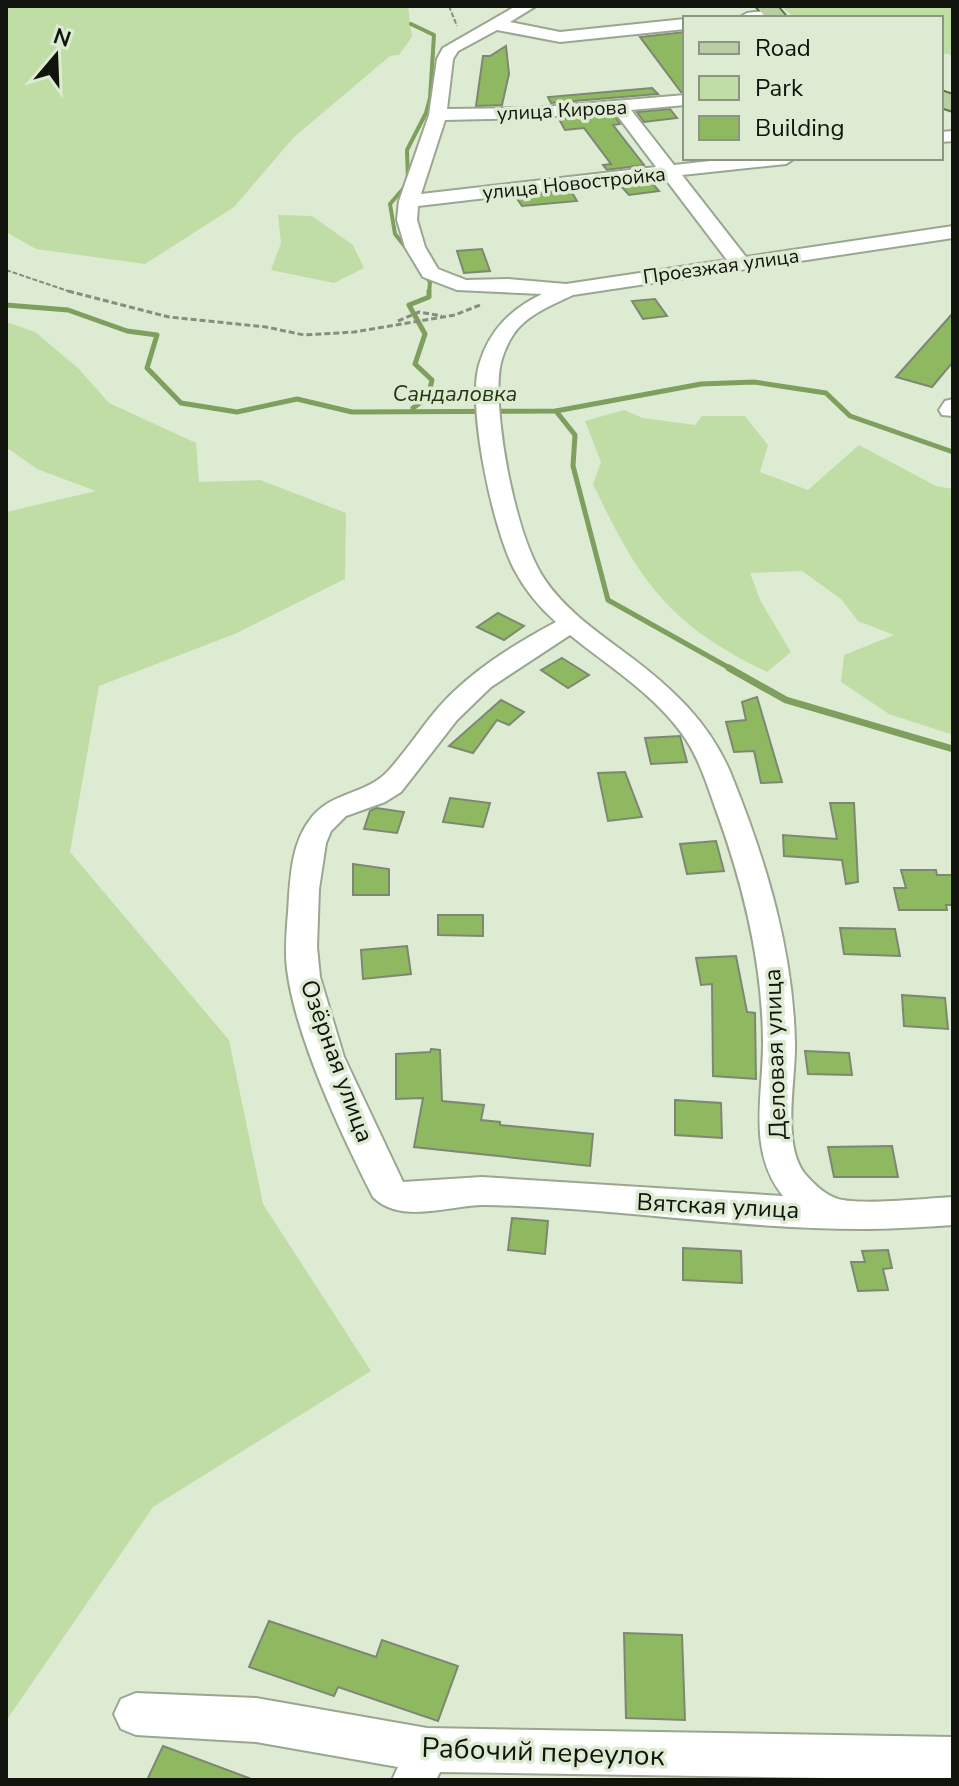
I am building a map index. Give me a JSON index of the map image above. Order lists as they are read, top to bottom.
{
  "streets": {
    "street": [
      "улица Кирова",
      "улица Новостройка",
      "Проезжая улица",
      "Деловая улица",
      "Озёрная улица",
      "Вятская улица",
      "Рабочий переулок"
    ]
  },
  "crossings": [
    ["Проезжая улица", "Деловая улица"],
    ["Деловая улица", "Озёрная улица"],
    ["Деловая улица", "Вятская улица"],
    ["Озёрная улица", "Вятская улица"]
  ],
  "water": ["Сандаловка"],
  "legend": ["Road", "Park", "Building"],
  "north": "top"
}
